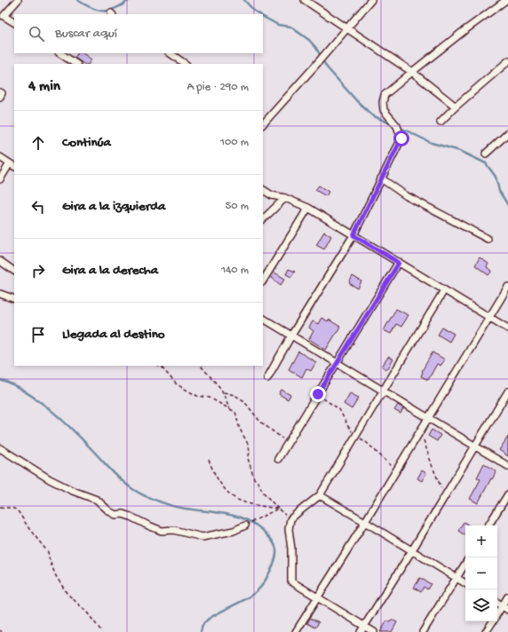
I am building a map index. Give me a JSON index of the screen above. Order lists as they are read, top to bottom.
{
  "page": {
    "search": "Buscar aquí",
    "heading": ["4 min", "A pie · 290 m"],
    "list": [
      ["Continúa", "100 m"],
      ["Gira a la izquierda", "50 m"],
      ["Gira a la derecha", "140 m"],
      "Llegada al destino"
    ],
    "map_buttons": ["+", "−"]
  }
}
